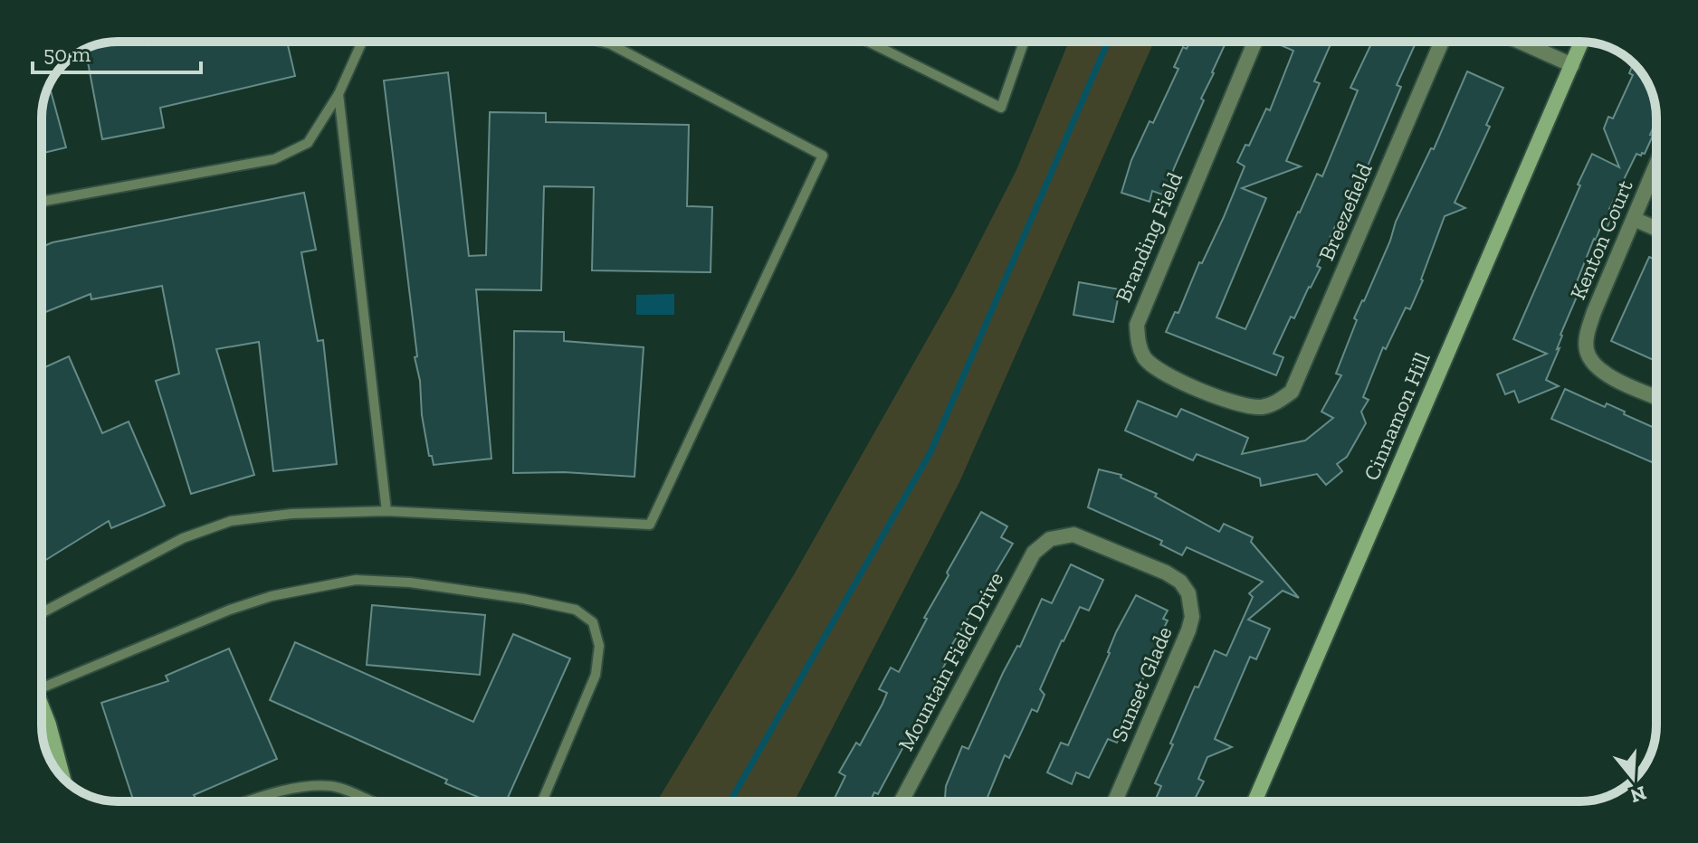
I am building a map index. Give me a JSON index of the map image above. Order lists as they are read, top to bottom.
{
  "streets": {
    "street": [
      "Breezefield",
      "Branding Field",
      "Kenton Court",
      "Cinnamon Hill",
      "Mountain Field Drive",
      "Sunset Glade"
    ]
  },
  "crossings": [
    ["Breezefield", "Branding Field"],
    ["Mountain Field Drive", "Sunset Glade"]
  ],
  "scale_bar": "50 m",
  "north": "bottom"
}
